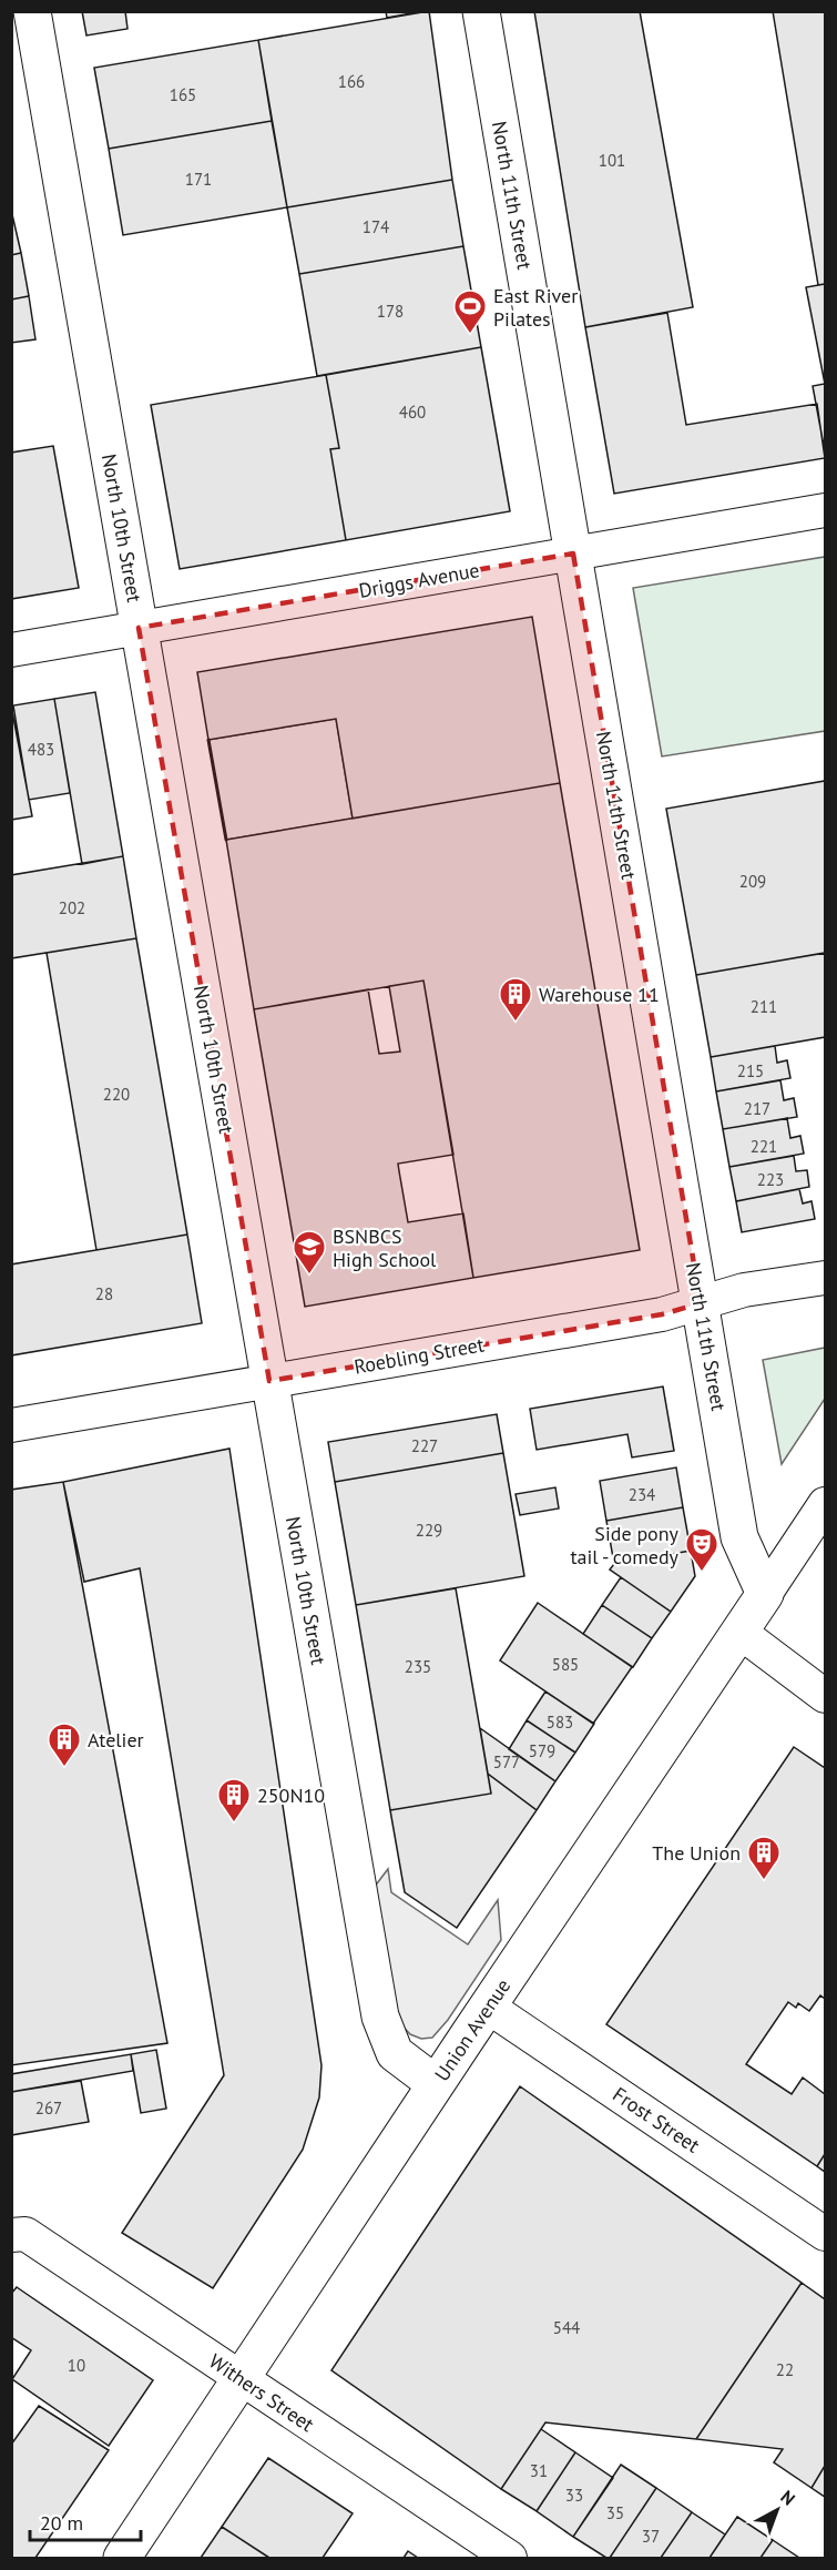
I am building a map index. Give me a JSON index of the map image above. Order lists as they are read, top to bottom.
{
  "streets": {
    "street": [
      "North 11th Street",
      "North 10th Street",
      "Driggs Avenue",
      "Roebling Street",
      "Union Avenue",
      "Frost Street",
      "Withers Street"
    ]
  },
  "crossings": [
    ["North 11th Street", "Driggs Avenue"],
    ["North 11th Street", "Roebling Street"],
    ["North 11th Street", "Union Avenue"],
    ["North 10th Street", "Driggs Avenue"],
    ["North 10th Street", "Roebling Street"],
    ["North 10th Street", "Union Avenue"],
    ["Union Avenue", "Frost Street"],
    ["Union Avenue", "Withers Street"]
  ],
  "places": {
    "sports": ["East River Pilates"],
    "building": [
      "Warehouse 11",
      "Atelier",
      "250N10",
      "The Union"
    ],
    "school or university": ["BSNBCS High School"],
    "theatre": ["Side pony tail - comedy"]
  },
  "house_numbers": [
    "166",
    "165",
    "101",
    "171",
    "174",
    "178",
    "460",
    "483",
    "209",
    "202",
    "211",
    "215",
    "220",
    "217",
    "221",
    "223",
    "28",
    "227",
    "234",
    "229",
    "585",
    "235",
    "583",
    "579",
    "577",
    "267",
    "544",
    "10",
    "22",
    "31",
    "33",
    "35",
    "37"
  ],
  "scale_bar": "20 m",
  "north": "top right"
}
